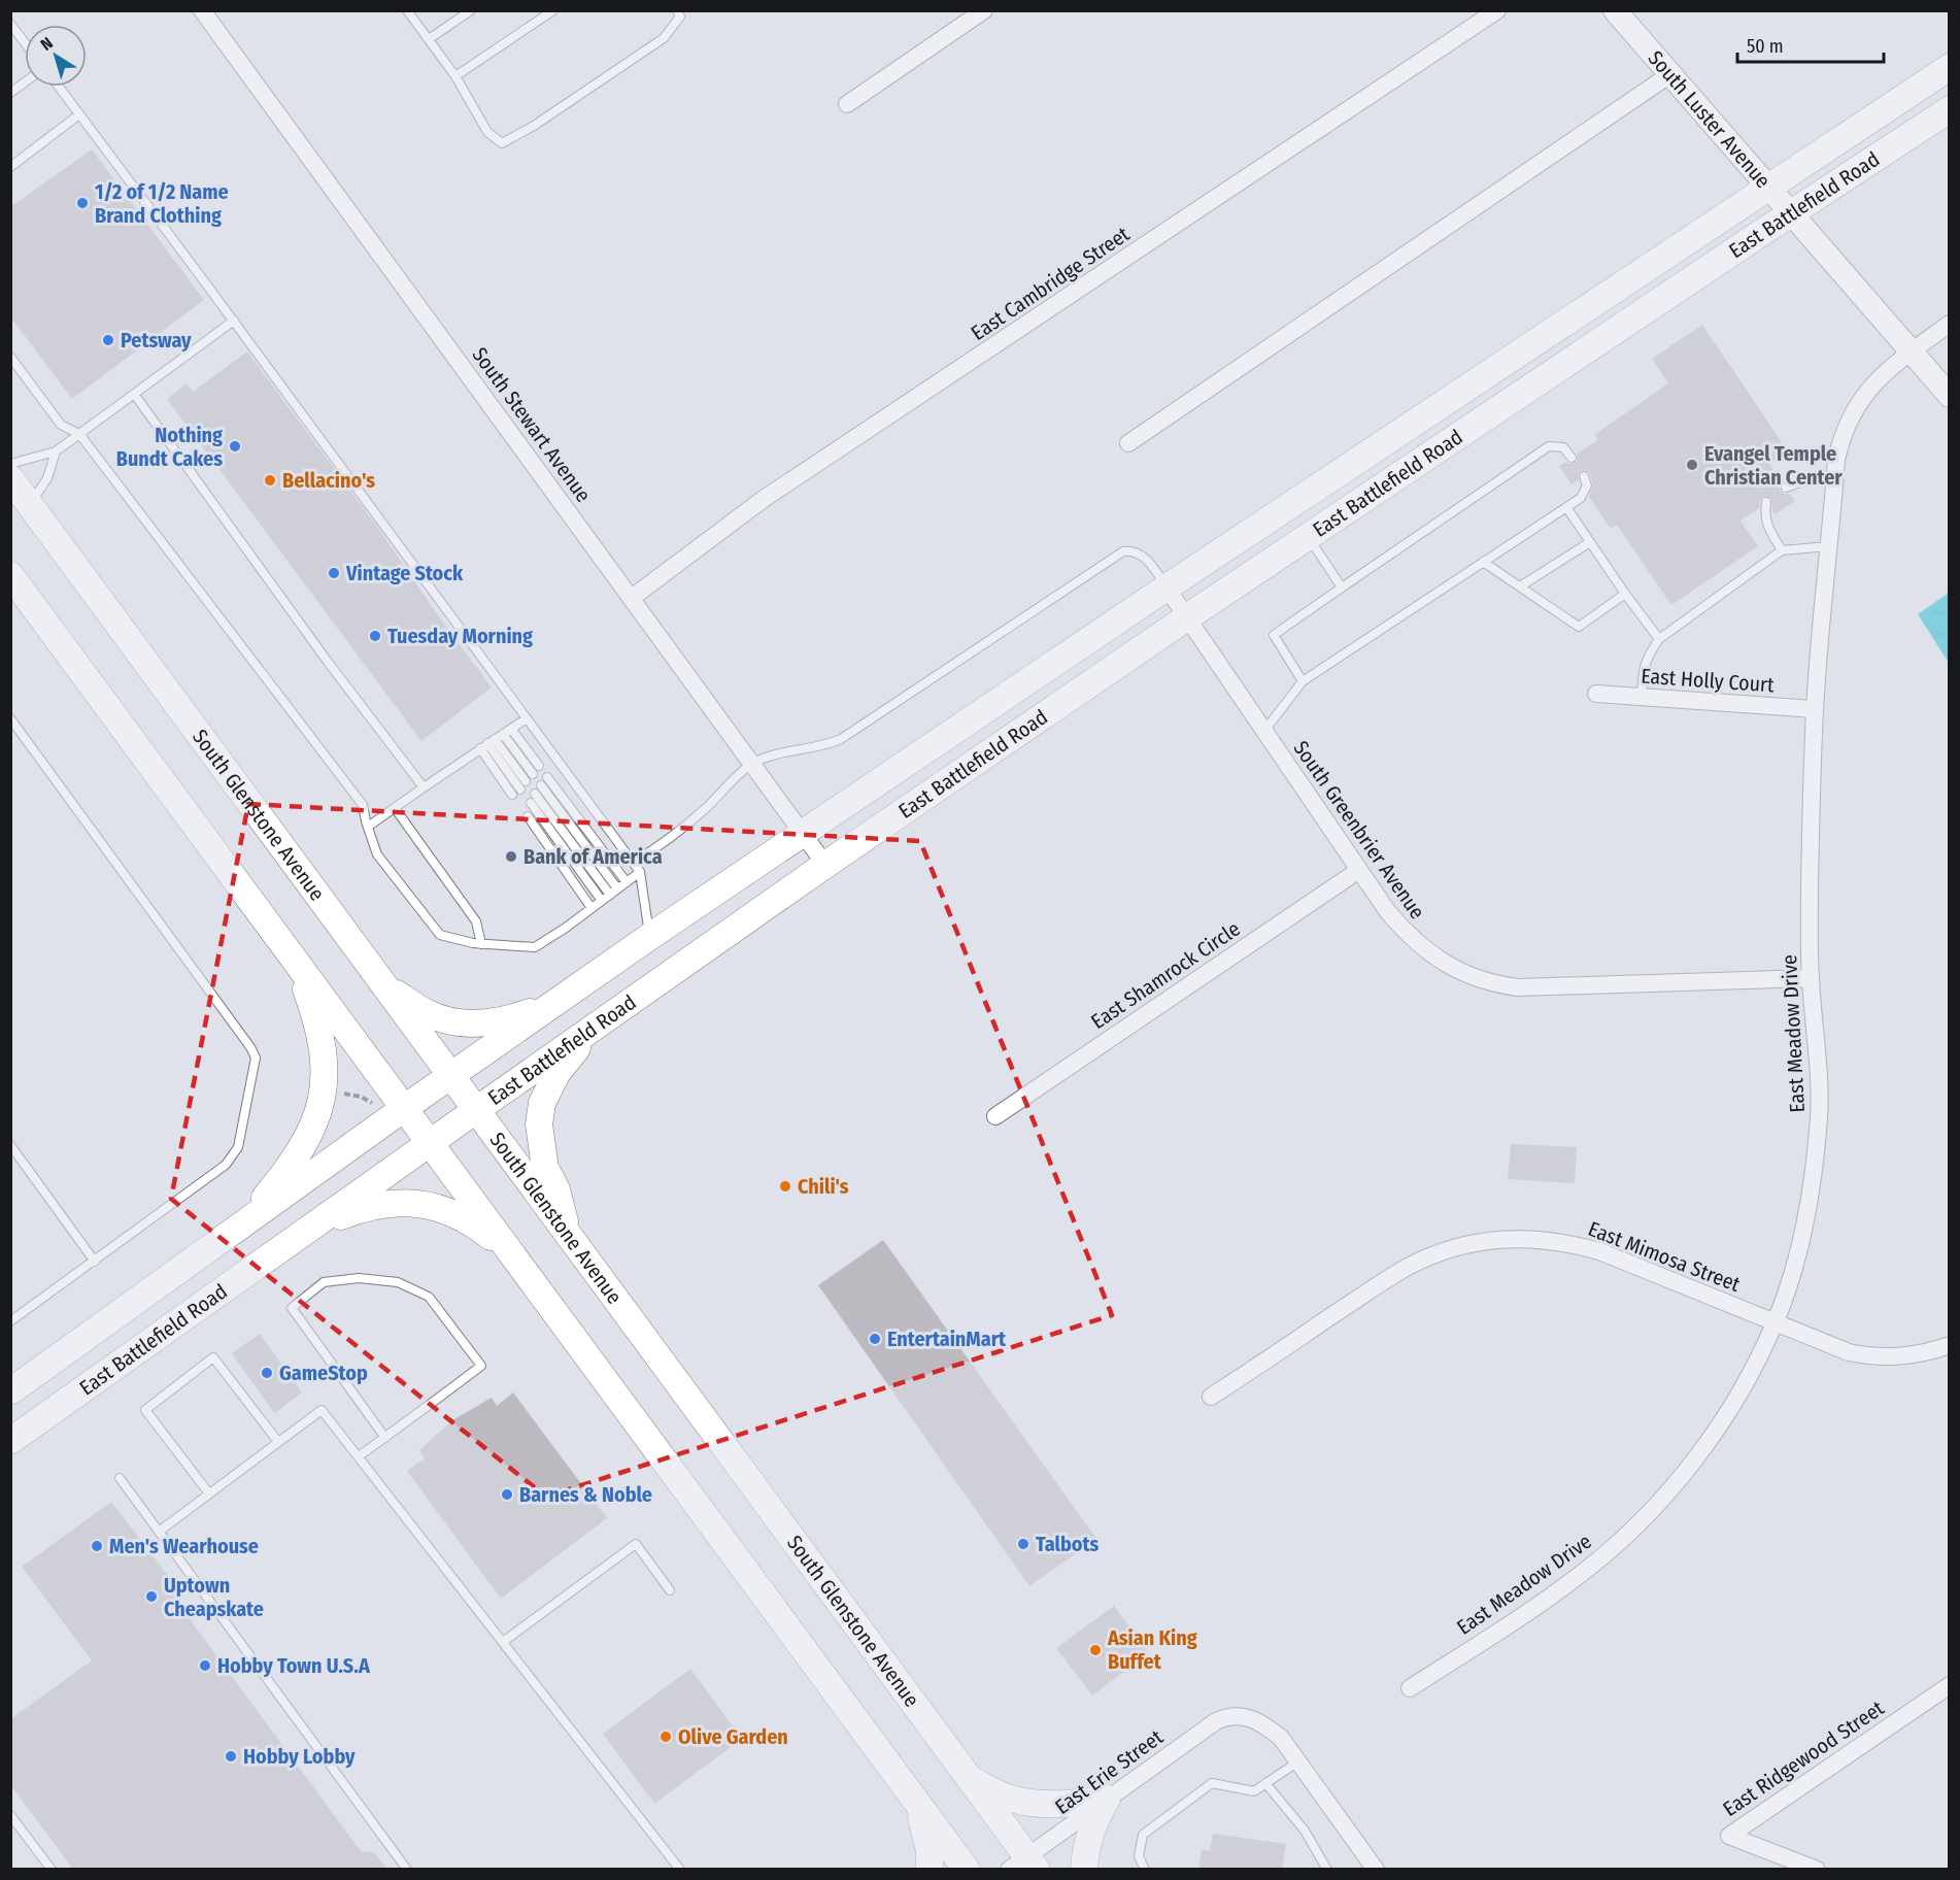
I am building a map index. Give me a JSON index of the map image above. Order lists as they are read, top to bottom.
{
  "streets": {
    "main road": ["East Battlefield Road", "South Glenstone Avenue"],
    "street": [
      "South Luster Avenue",
      "East Cambridge Street",
      "South Stewart Avenue",
      "East Holly Court",
      "South Greenbrier Avenue",
      "East Shamrock Circle",
      "East Meadow Drive",
      "East Mimosa Street",
      "East Ridgewood Street",
      "East Erie Street"
    ]
  },
  "crossings": [
    ["South Luster Avenue", "East Battlefield Road"],
    ["South Luster Avenue", "East Meadow Drive"],
    ["East Battlefield Road", "South Stewart Avenue"],
    ["East Battlefield Road", "South Glenstone Avenue"],
    ["East Battlefield Road", "South Greenbrier Avenue"],
    ["East Cambridge Street", "South Stewart Avenue"],
    ["East Holly Court", "East Meadow Drive"],
    ["South Glenstone Avenue", "East Erie Street"],
    ["South Greenbrier Avenue", "East Shamrock Circle"],
    ["South Greenbrier Avenue", "East Meadow Drive"],
    ["East Meadow Drive", "East Mimosa Street"]
  ],
  "places": [
    "1/2 of 1/2 Name Brand Clothing",
    "Petsway",
    "Nothing Bundt Cakes",
    "Evangel Temple Christian Center",
    "Bellacino's",
    "Vintage Stock",
    "Tuesday Morning",
    "Bank of America",
    "Chili's",
    "EntertainMart",
    "GameStop",
    "Barnes & Noble",
    "Talbots",
    "Men's Wearhouse",
    "Uptown Cheapskate",
    "Asian King Buffet",
    "Hobby Town U.S.A",
    "Olive Garden",
    "Hobby Lobby"
  ],
  "scale_bar": "50 m",
  "north": "top left"
}
